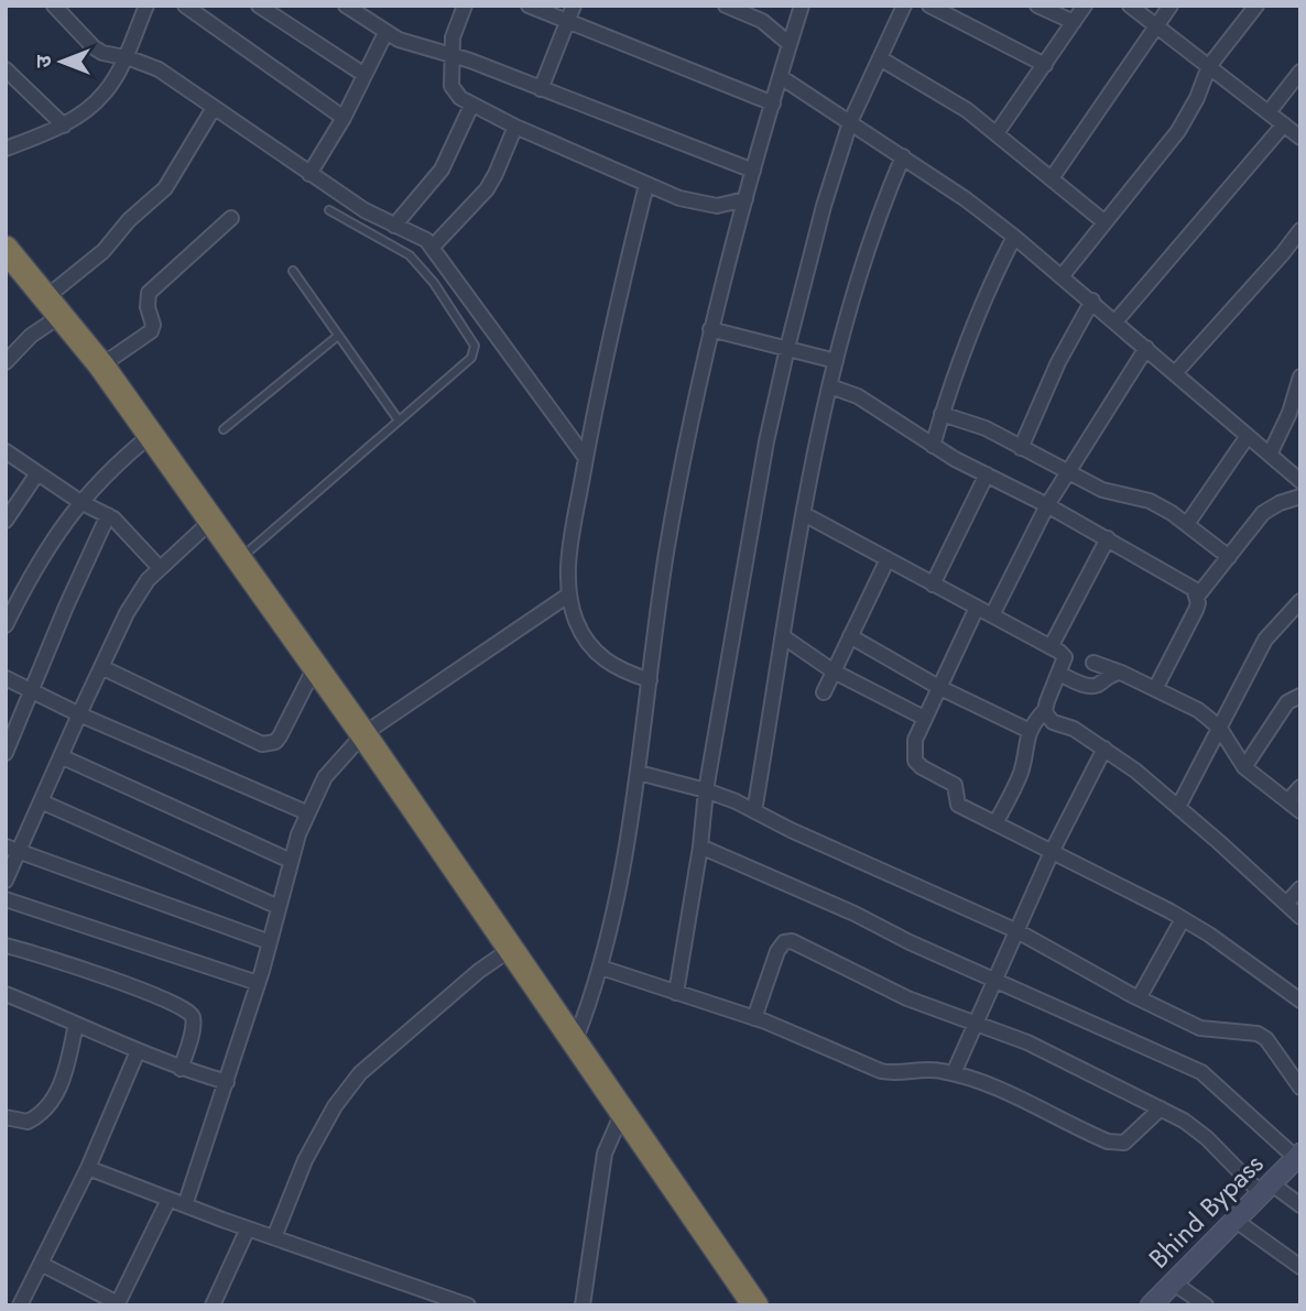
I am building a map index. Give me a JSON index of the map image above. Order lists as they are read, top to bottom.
{
  "streets": {
    "street": ["Bhind Bypass"]
  },
  "north": "left"
}
